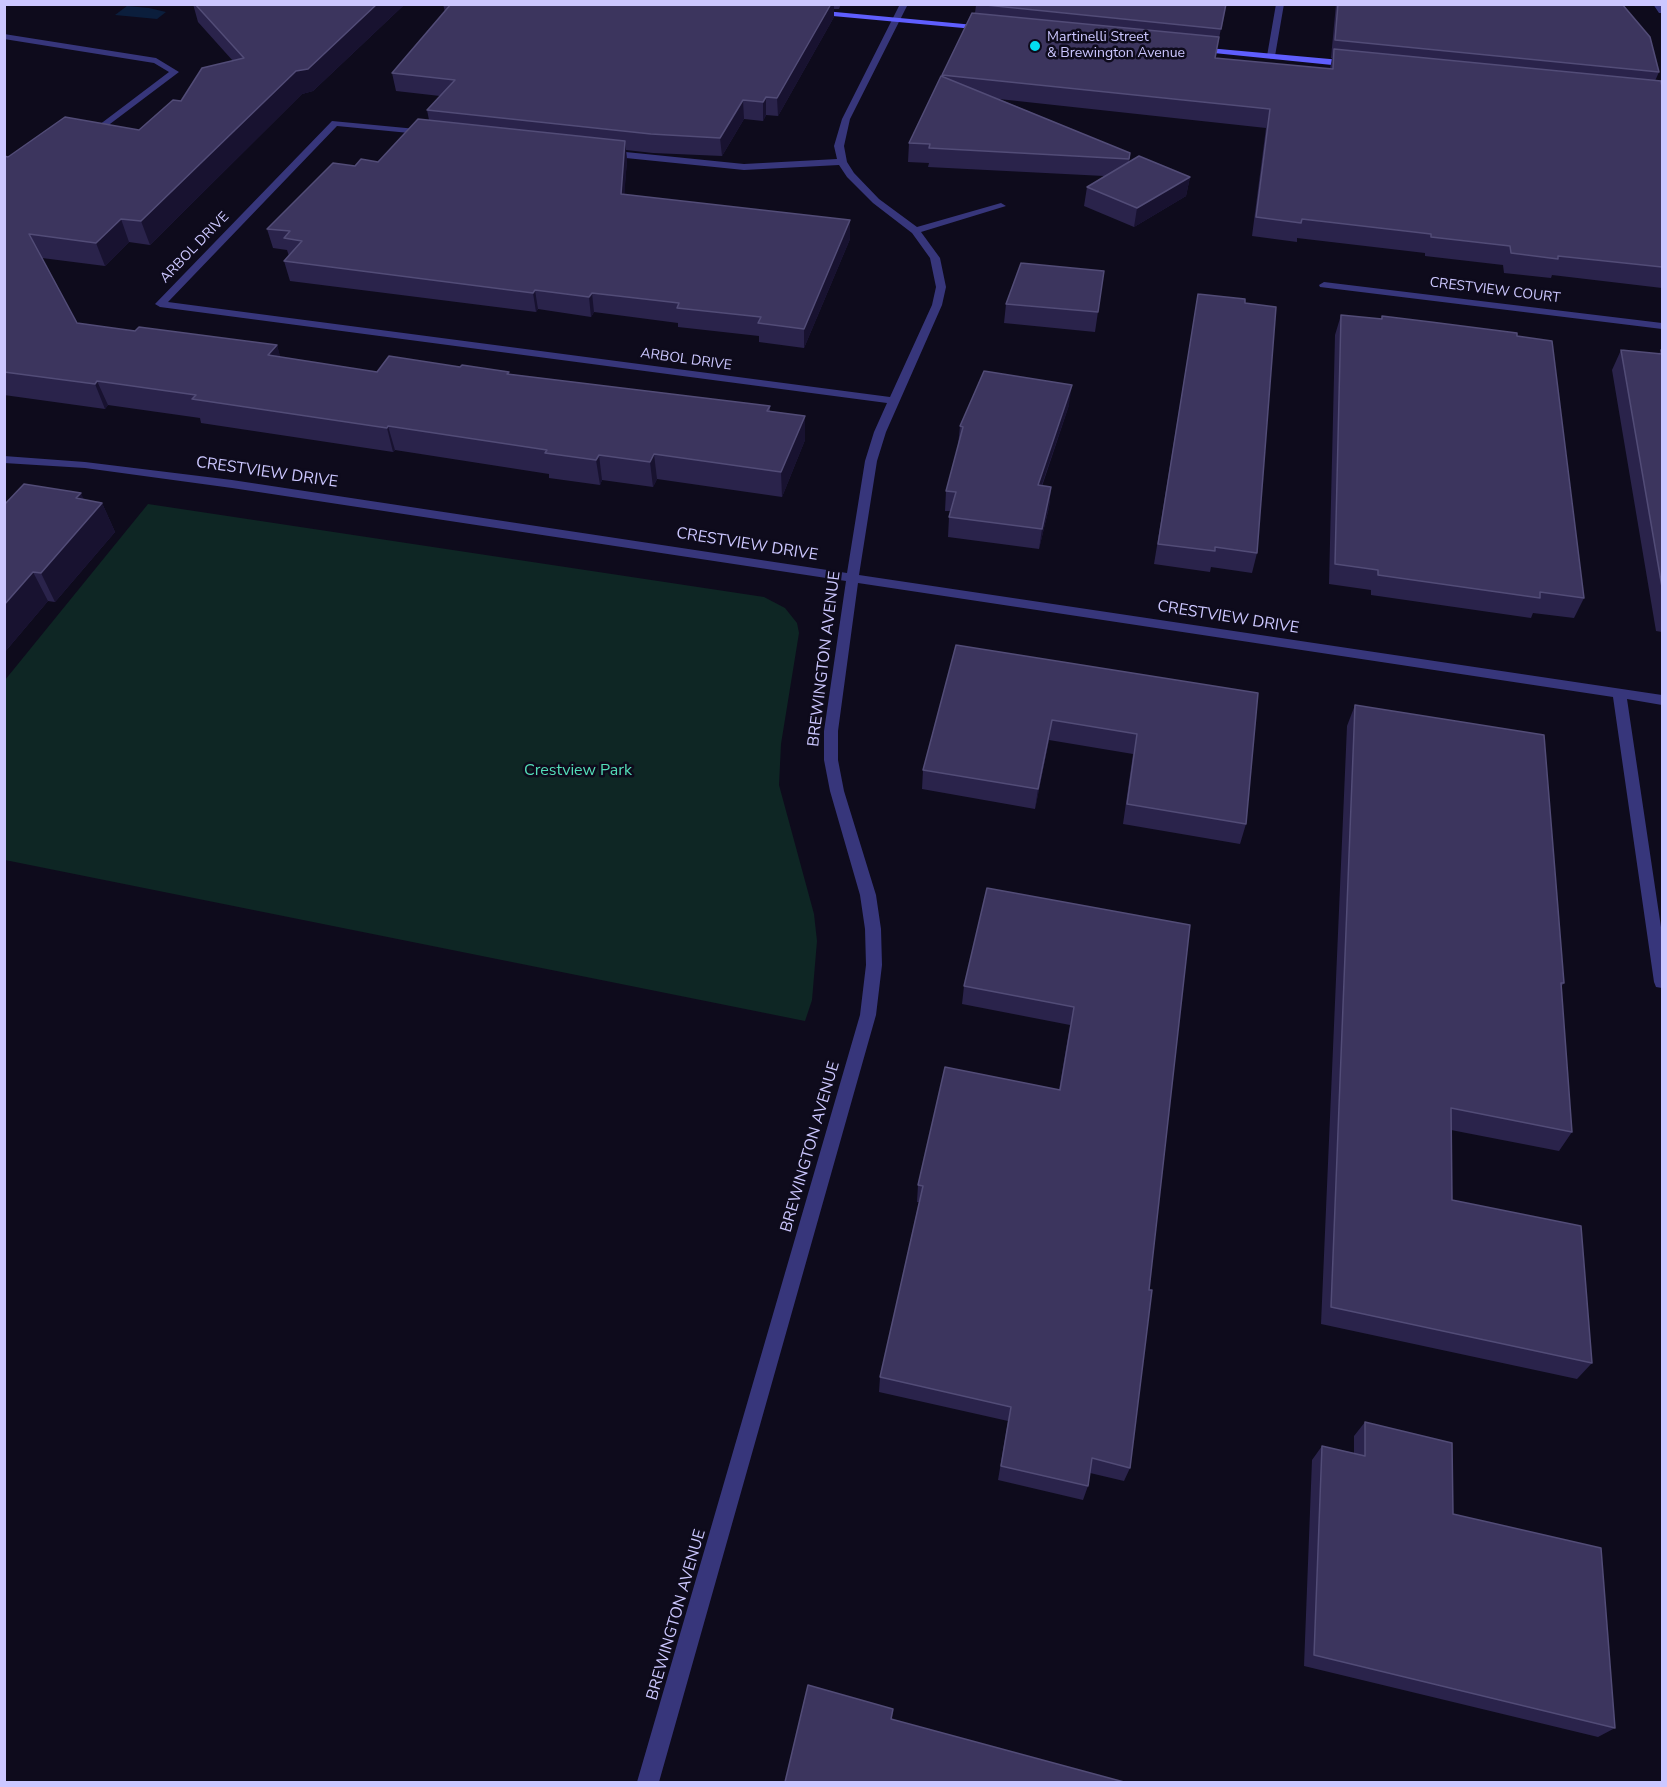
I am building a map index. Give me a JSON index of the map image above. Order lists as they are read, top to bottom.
{
  "streets": {
    "street": [
      "ARBOL DRIVE",
      "CRESTVIEW COURT",
      "CRESTVIEW DRIVE",
      "BREWINGTON AVENUE"
    ]
  },
  "crossings": [
    ["ARBOL DRIVE", "BREWINGTON AVENUE"],
    ["CRESTVIEW DRIVE", "BREWINGTON AVENUE"]
  ],
  "parks": ["Crestview Park"],
  "places": ["Martinelli Street & Brewington Avenue"]
}
